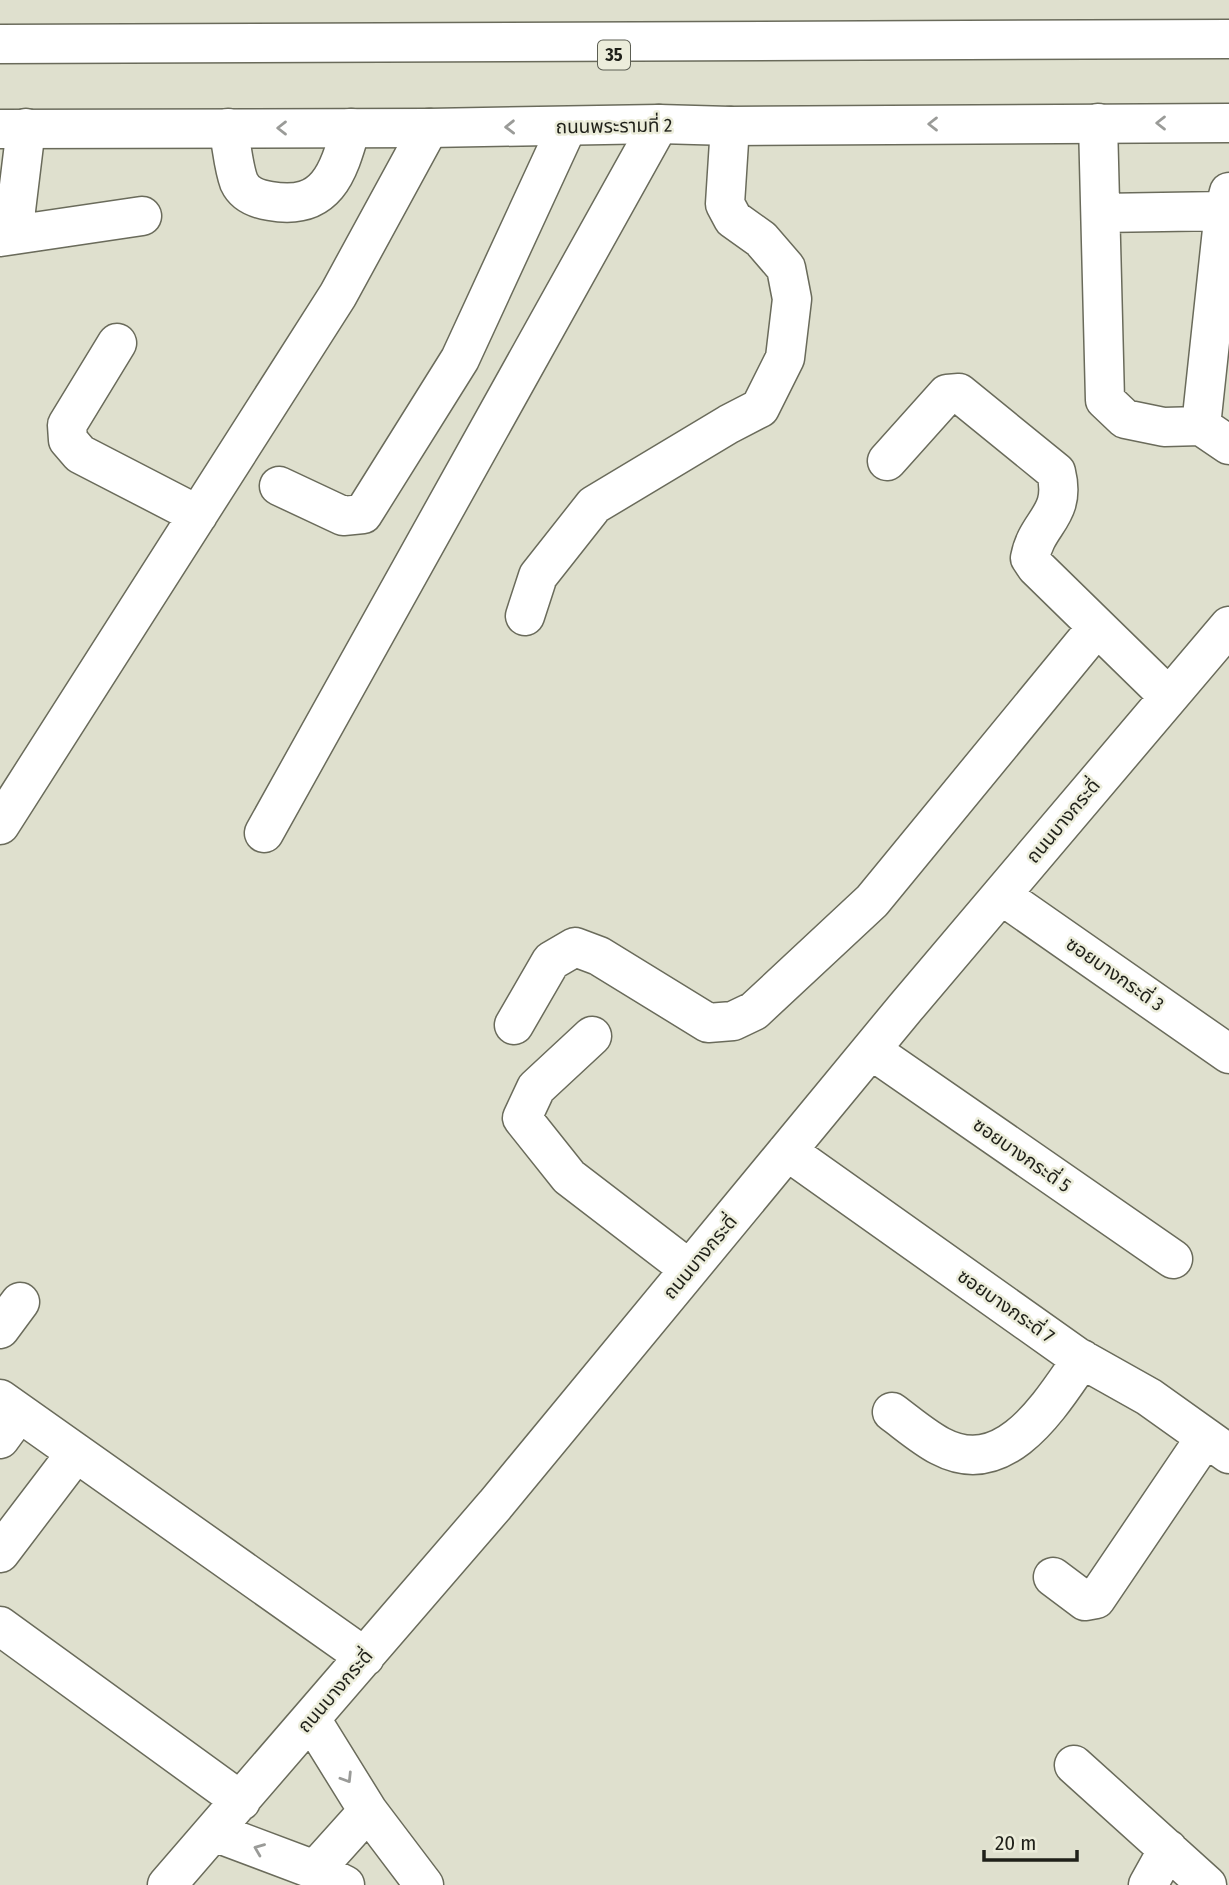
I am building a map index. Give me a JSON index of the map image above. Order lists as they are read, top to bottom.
{
  "streets": {
    "main road": [
      "35",
      "ถนนพระรามที่ 2",
      "ถนนบางกระดี่",
      "ซอยบางกระดี่ 3",
      "ซอยบางกระดี่ 5",
      "ซอยบางกระดี่ 7"
    ]
  },
  "crossings": [
    ["ถนนบางกระดี่", "ซอยบางกระดี่ 3"],
    ["ถนนบางกระดี่", "ซอยบางกระดี่ 5"],
    ["ถนนบางกระดี่", "ซอยบางกระดี่ 7"]
  ],
  "scale_bar": "20 m"
}
